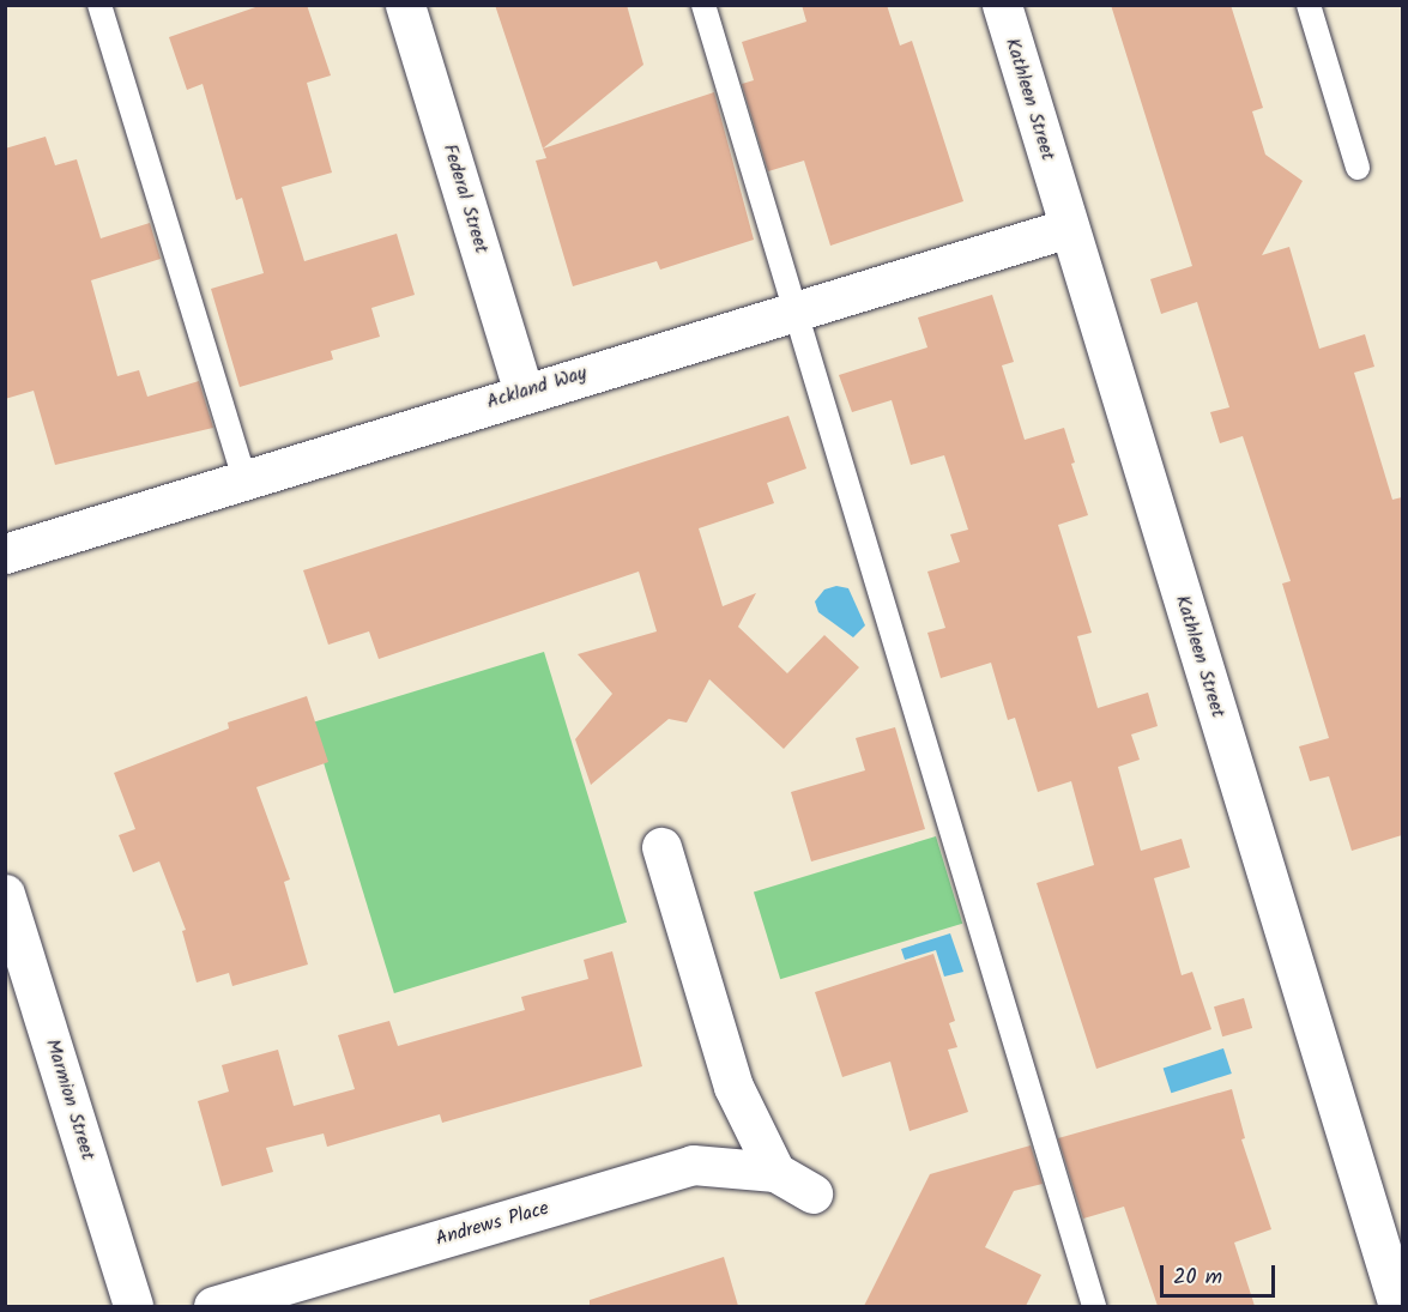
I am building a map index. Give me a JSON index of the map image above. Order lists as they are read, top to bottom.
{
  "streets": {
    "street": [
      "Kathleen Street",
      "Federal Street",
      "Ackland Way",
      "Marmion Street",
      "Andrews Place"
    ]
  },
  "crossings": [
    ["Kathleen Street", "Ackland Way"],
    ["Federal Street", "Ackland Way"]
  ],
  "scale_bar": "20 m"
}
